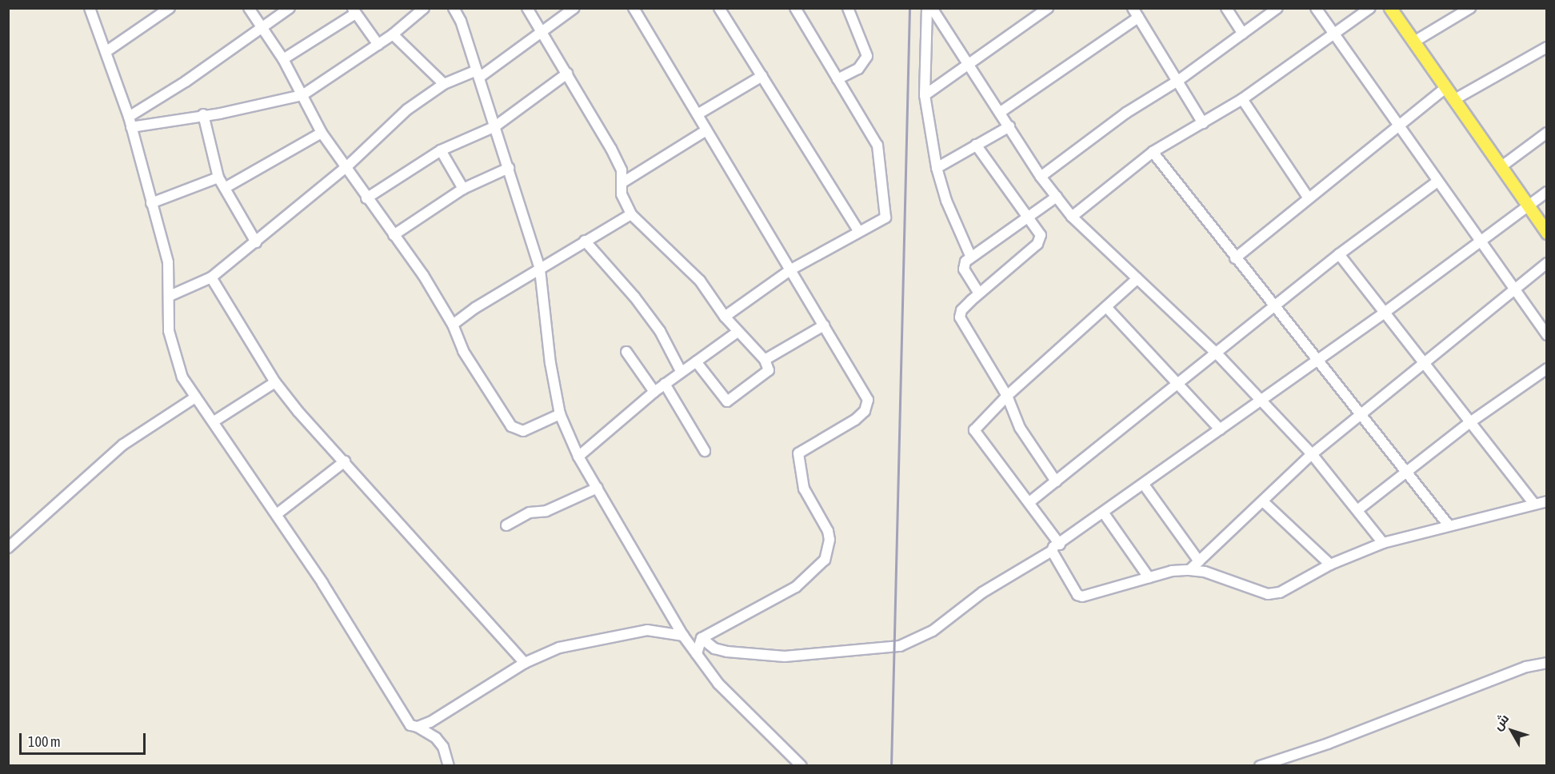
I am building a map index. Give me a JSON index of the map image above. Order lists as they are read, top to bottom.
{
  "scale_bar": "100 m",
  "north": "top left"
}
